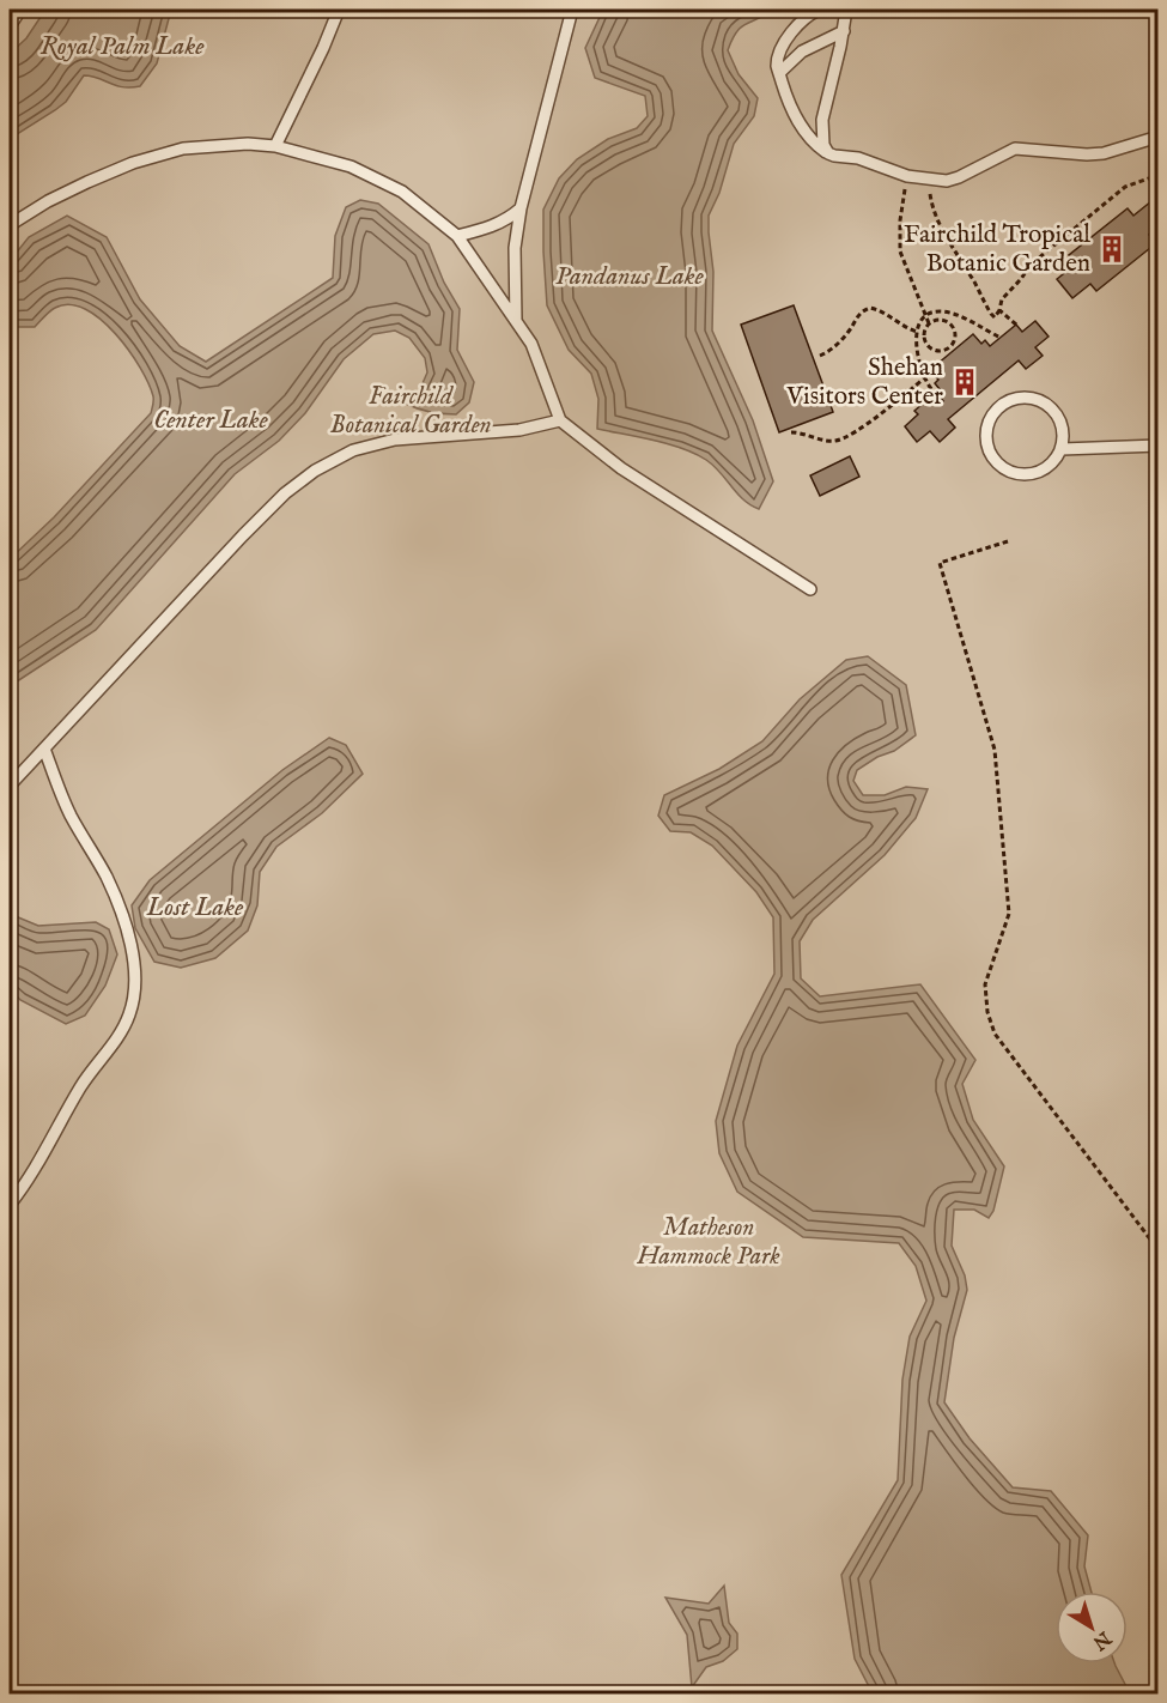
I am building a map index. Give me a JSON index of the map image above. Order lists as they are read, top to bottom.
{
  "water": [
    "Royal Palm Lake",
    "Pandanus Lake",
    "Center Lake",
    "Lost Lake"
  ],
  "parks": ["Fairchild Botanical Garden", "Matheson Hammock Park"],
  "places": {
    "building": ["Fairchild Tropical Botanic Garden", "Shehan Visitors Center"]
  },
  "north": "bottom right"
}
